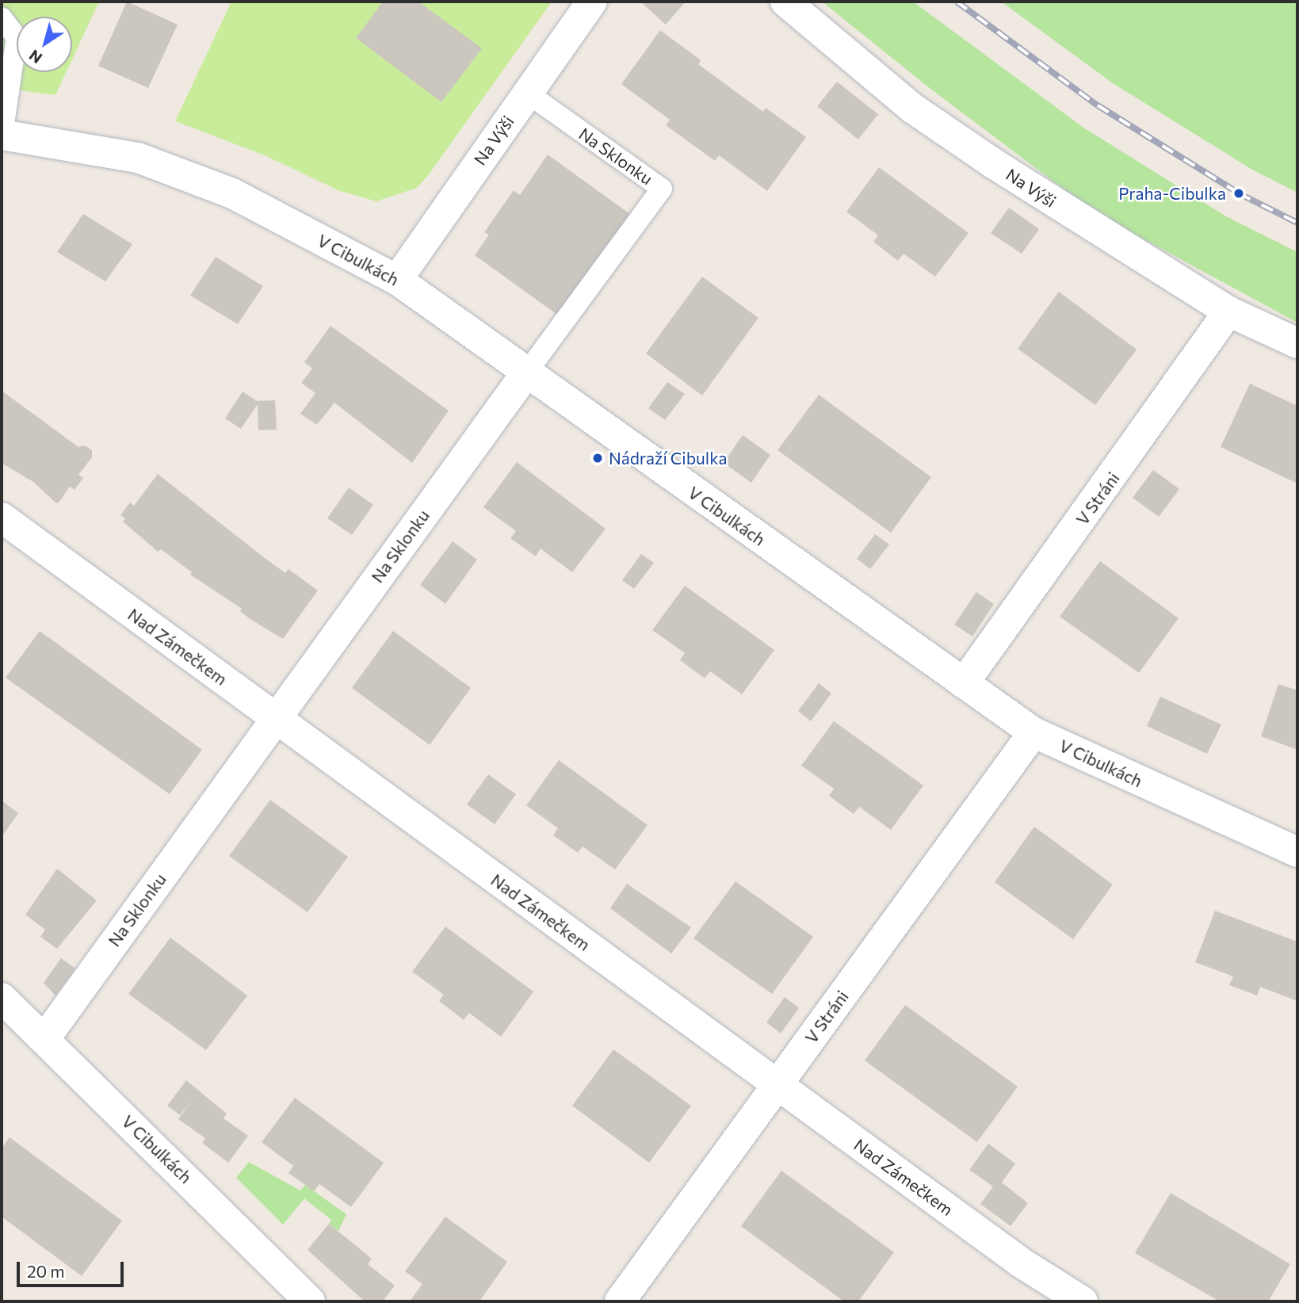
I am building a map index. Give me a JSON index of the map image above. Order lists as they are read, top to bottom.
{
  "streets": {
    "street": [
      "Na Výši",
      "Na Sklonku",
      "V Cibulkách",
      "V Stráni",
      "Nad Zámečkem"
    ]
  },
  "crossings": [
    ["Na Výši", "Na Sklonku"],
    ["Na Výši", "V Cibulkách"],
    ["Na Výši", "V Stráni"],
    ["Na Sklonku", "V Cibulkách"],
    ["Na Sklonku", "Nad Zámečkem"],
    ["V Cibulkách", "V Stráni"],
    ["V Stráni", "Nad Zámečkem"]
  ],
  "places": ["Praha-Cibulka", "Nádraží Cibulka"],
  "scale_bar": "20 m",
  "north": "bottom left"
}
